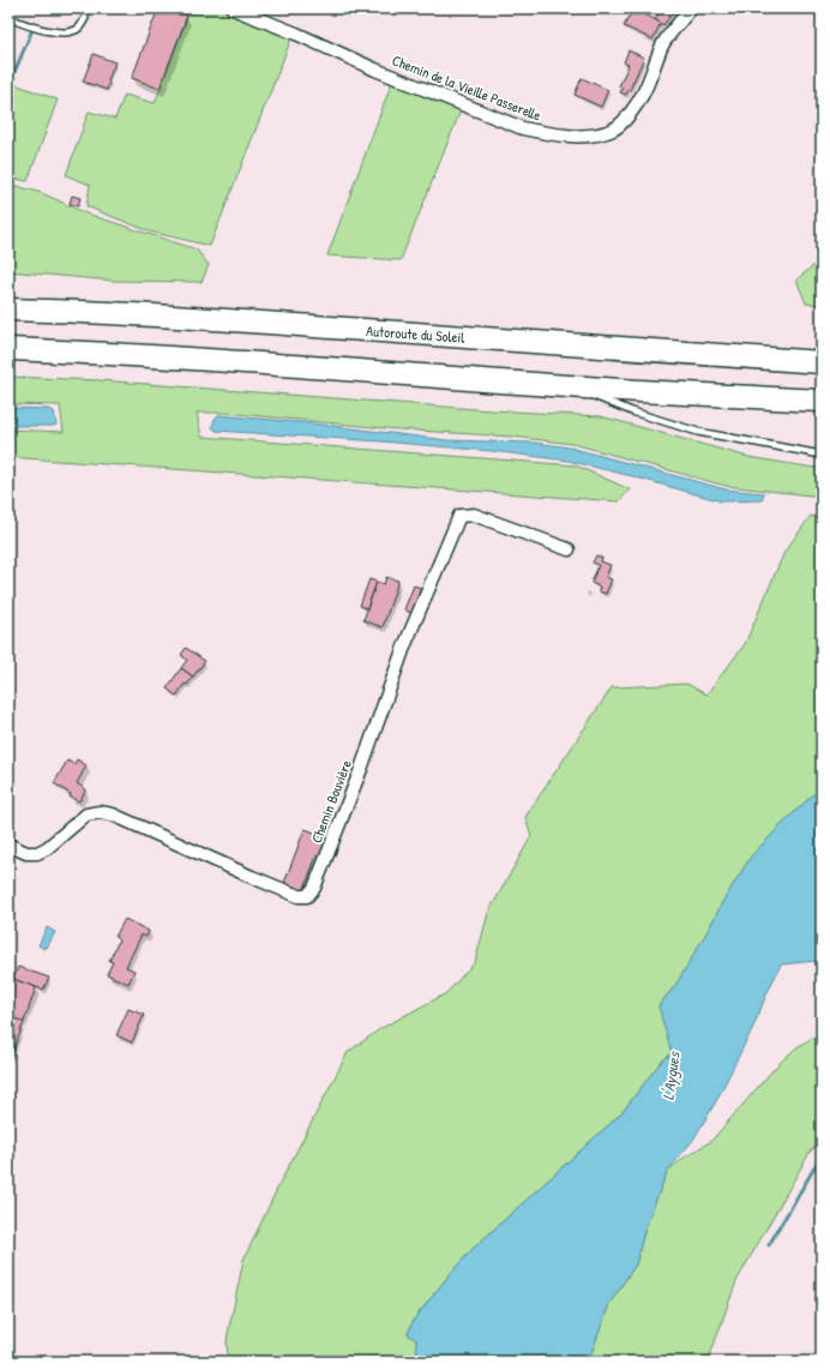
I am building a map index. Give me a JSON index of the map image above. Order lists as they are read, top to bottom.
{
  "streets": {
    "highway": ["Autoroute du Soleil"],
    "street": ["Chemin de la Vieille Passerelle", "Chemin Bouvière"]
  },
  "water": ["L'Aygues"]
}
